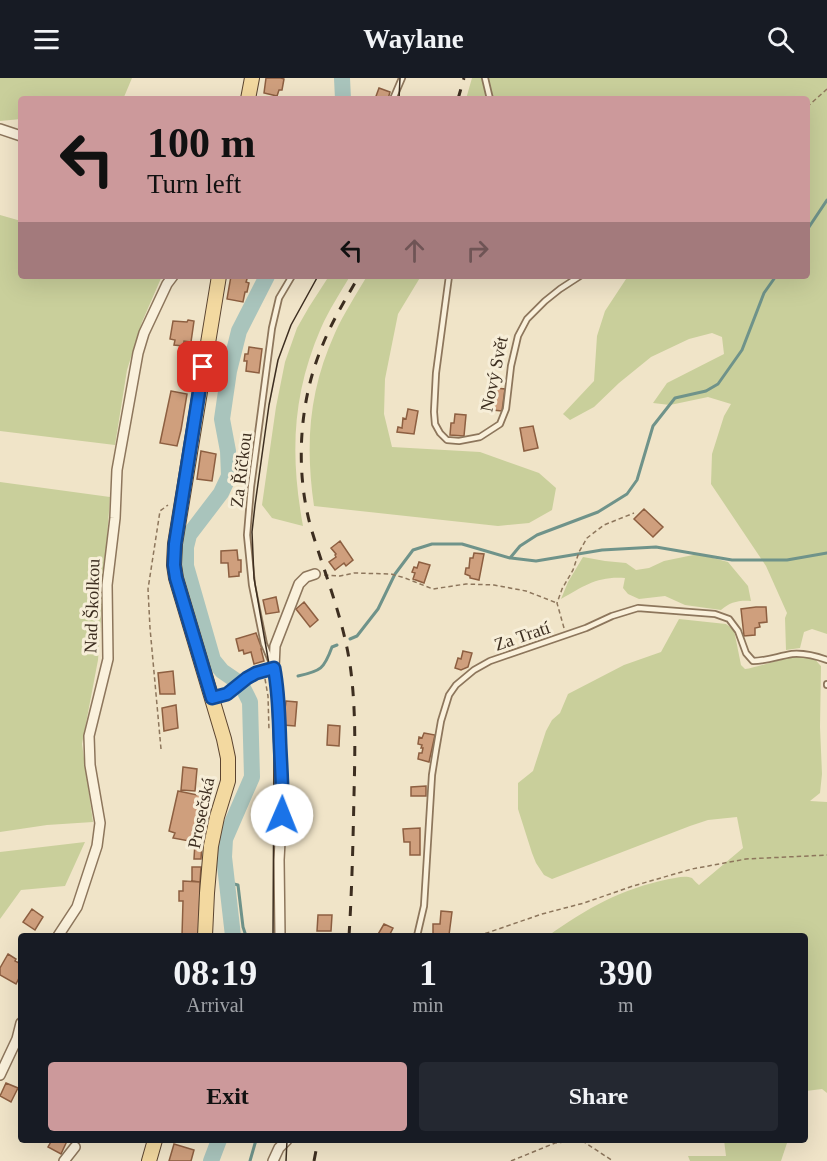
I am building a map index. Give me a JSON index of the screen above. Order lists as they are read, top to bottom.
{
  "streets": {
    "main road": ["Prosečská"],
    "street": ["Nad Školkou"],
    "lane": ["Nový Svět", "Za Říčkou", "Za Tratí"]
  },
  "page": {
    "header": "Waylane",
    "turn": ["100 m", "Turn left"],
    "eta": [
      "08:19",
      "Arrival",
      "1",
      "min",
      "390",
      "m"
    ],
    "buttons": ["Exit", "Share"]
  }
}
